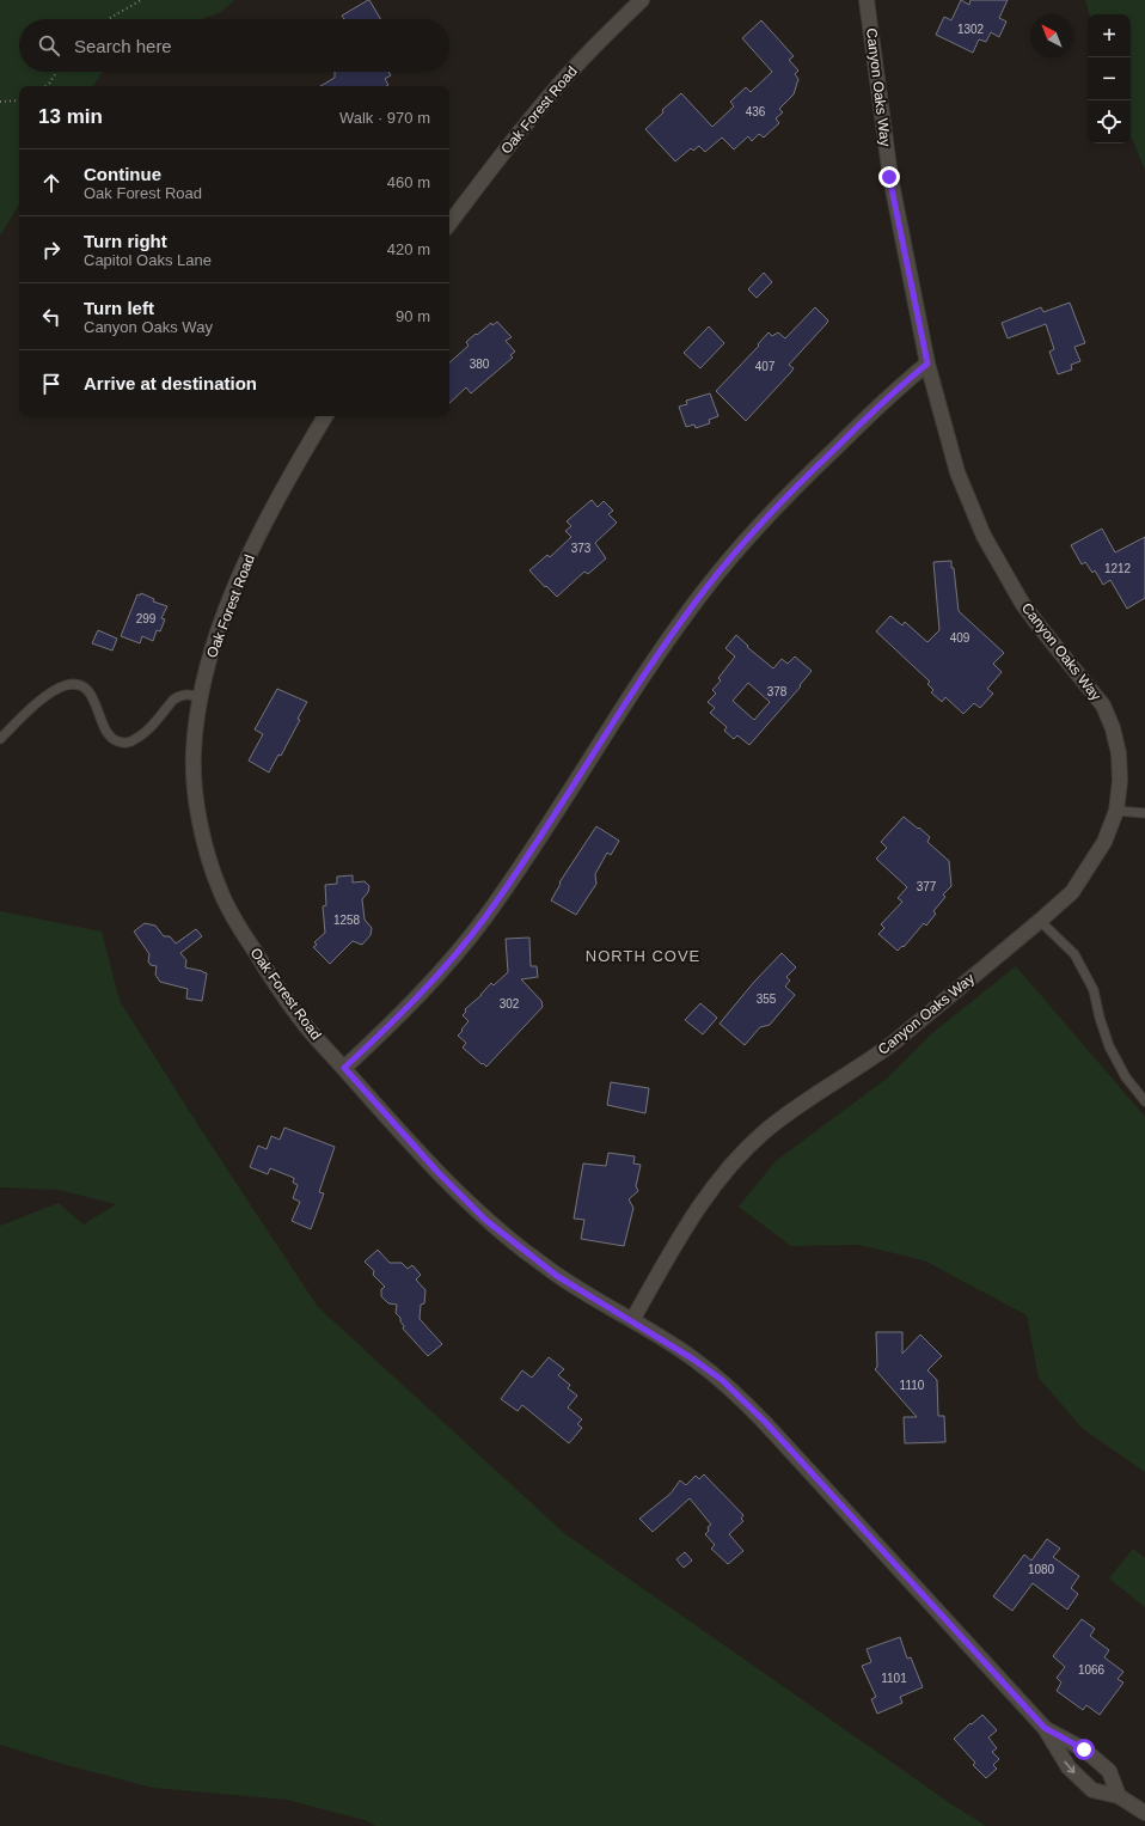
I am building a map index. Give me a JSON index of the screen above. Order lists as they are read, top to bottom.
{
  "streets": {
    "street": ["Canyon Oaks Way", "Oak Forest Road"]
  },
  "crossings": [
    ["Canyon Oaks Way", "Oak Forest Road"]
  ],
  "districts": ["NORTH COVE"],
  "house_numbers": [
    "1302",
    "436",
    "380",
    "407",
    "373",
    "1212",
    "299",
    "409",
    "378",
    "377",
    "1258",
    "355",
    "302",
    "1110",
    "1080",
    "1066",
    "1101"
  ],
  "north": "top left",
  "page": {
    "map_buttons": ["+", "−"],
    "search": "Search here",
    "heading": ["13 min", "Walk · 970 m"],
    "list": [
      ["Continue", "Oak Forest Road", "460 m"],
      ["Turn right", "Capitol Oaks Lane", "420 m"],
      ["Turn left", "Canyon Oaks Way", "90 m"],
      "Arrive at destination"
    ]
  }
}
